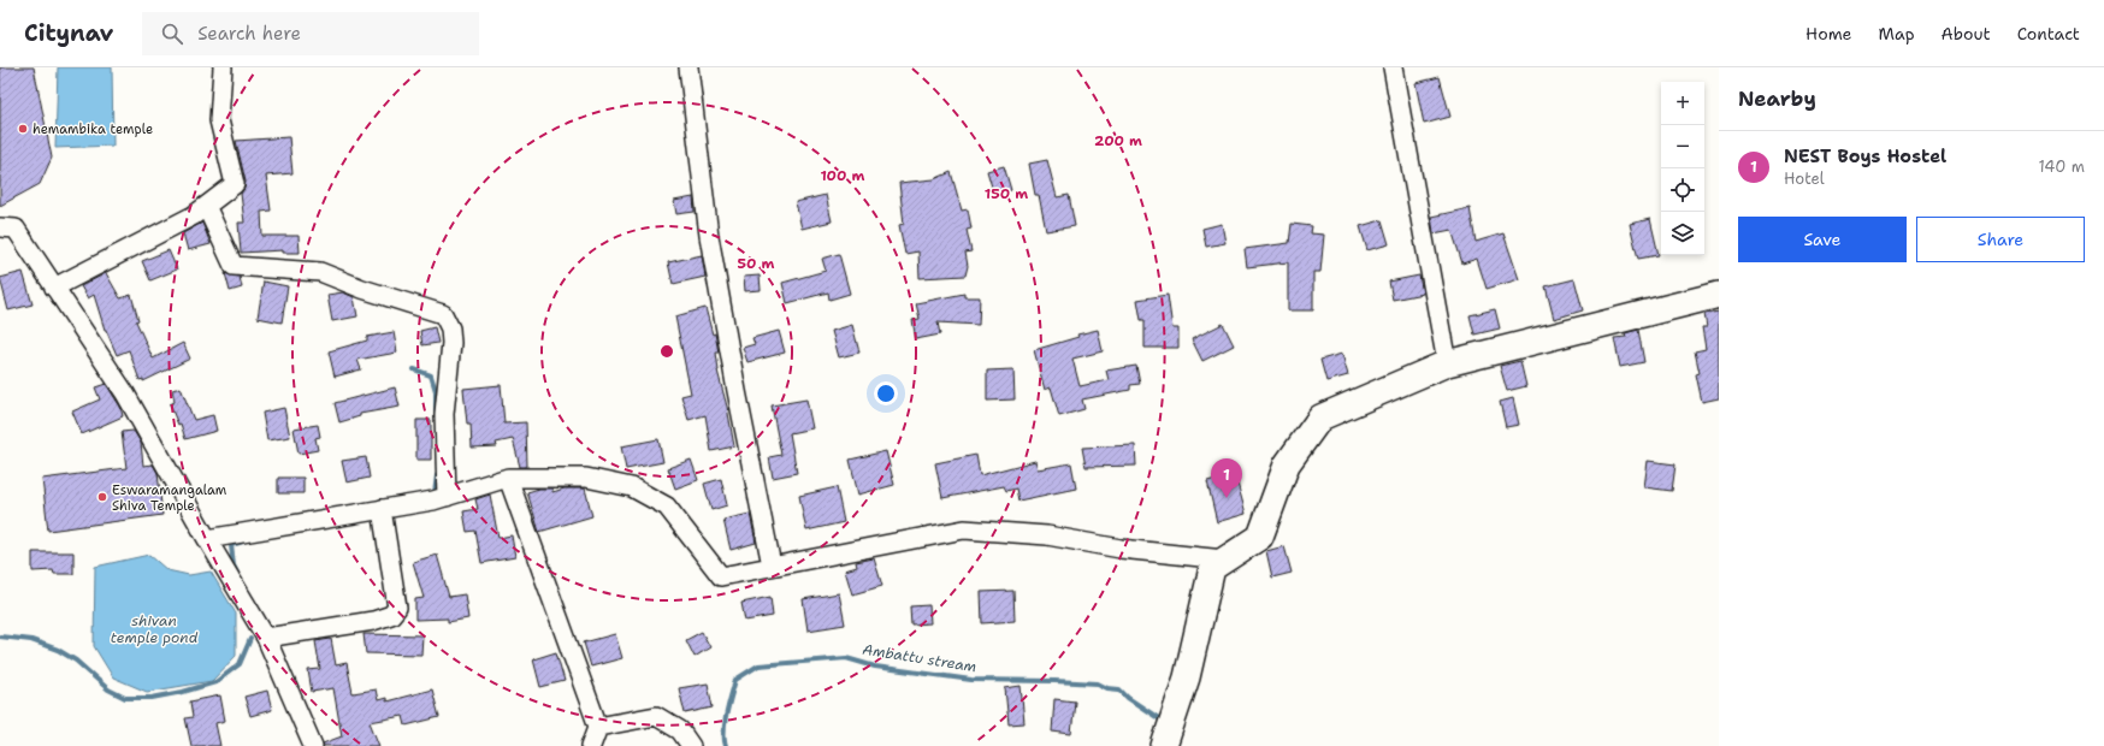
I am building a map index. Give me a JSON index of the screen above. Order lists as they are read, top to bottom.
{
  "water": ["shivan temple pond", "Ambattu stream"],
  "places": ["hemambika temple", "Eswaramangalam Shiva Temple"],
  "page": {
    "header": "Citynav",
    "search": "Search here",
    "nav": [
      "Home",
      "Map",
      "About",
      "Contact"
    ],
    "heading": "Nearby",
    "map_buttons": ["+", "−"],
    "list": [
      {
        "mark": "1",
        "name": "NEST Boys Hostel",
        "note": "Hotel",
        "value": "140 m"
      }
    ],
    "buttons": ["Save", "Share"],
    "pins": "1"
  },
  "rings": [
    "200 m",
    "100 m",
    "150 m",
    "50 m"
  ]
}
